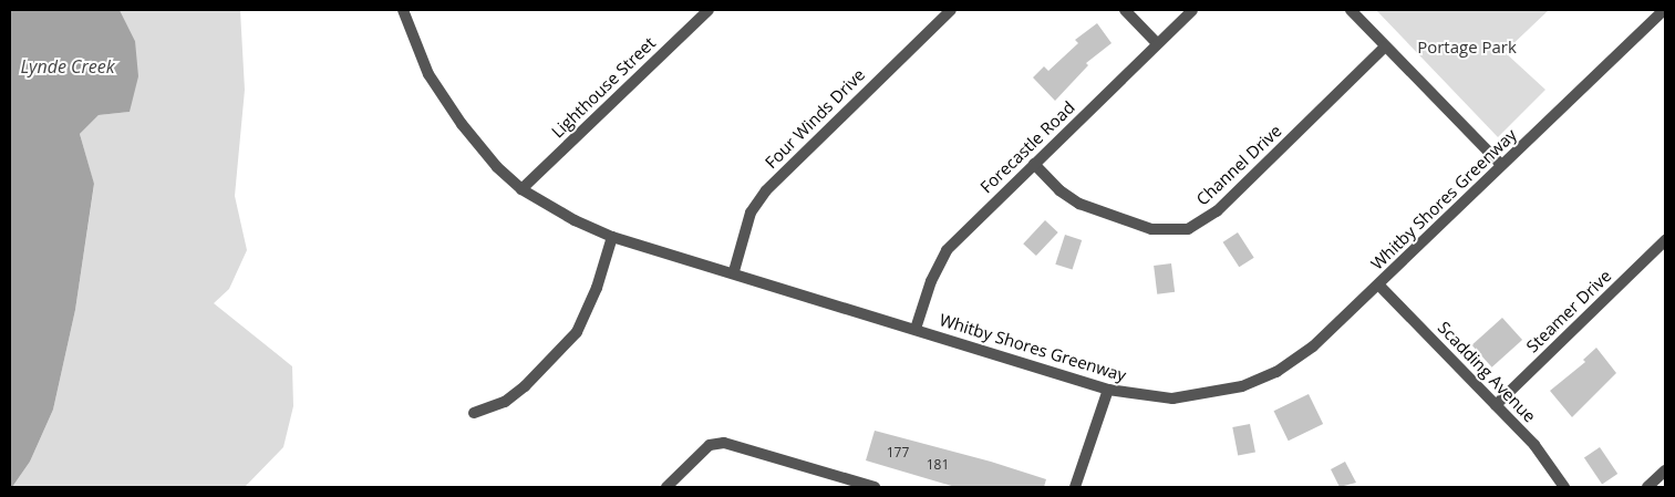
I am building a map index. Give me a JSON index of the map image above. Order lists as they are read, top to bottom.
{
  "streets": {
    "street": [
      "Lighthouse Street",
      "Four Winds Drive",
      "Forecastle Road",
      "Channel Drive",
      "Whitby Shores Greenway",
      "Steamer Drive",
      "Scadding Avenue"
    ]
  },
  "crossings": [
    ["Lighthouse Street", "Whitby Shores Greenway"],
    ["Four Winds Drive", "Whitby Shores Greenway"],
    ["Forecastle Road", "Channel Drive"],
    ["Forecastle Road", "Whitby Shores Greenway"],
    ["Whitby Shores Greenway", "Scadding Avenue"],
    ["Steamer Drive", "Scadding Avenue"]
  ],
  "water": ["Lynde Creek"],
  "parks": ["Portage Park"],
  "house_numbers": ["177", "181"]
}
